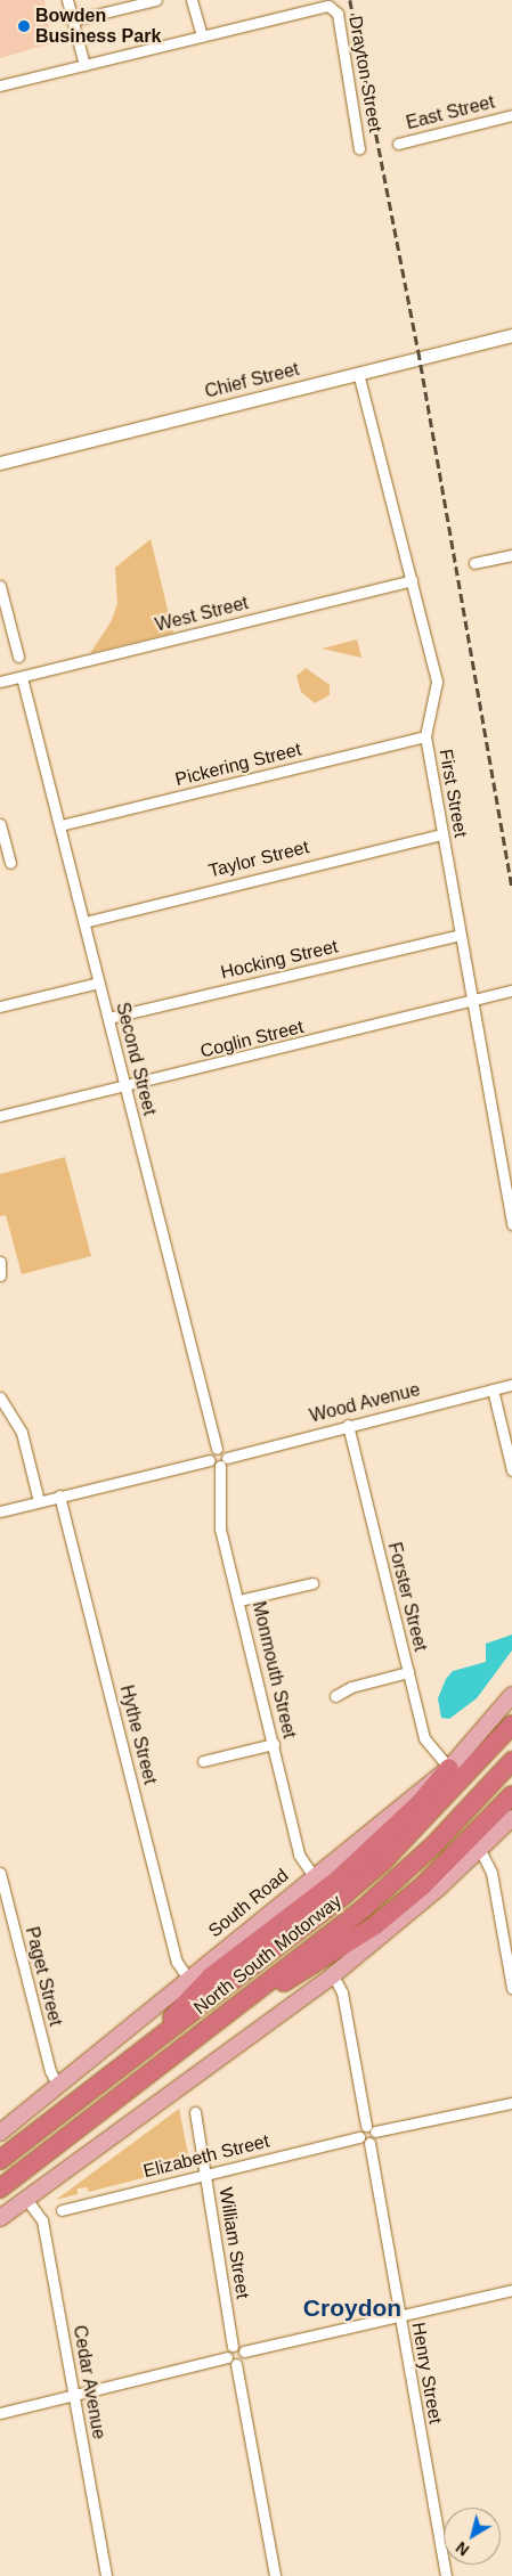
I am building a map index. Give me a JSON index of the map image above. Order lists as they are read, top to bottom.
{
  "streets": {
    "highway": ["North South Motorway"],
    "main road": ["South Road"],
    "street": [
      "Drayton Street",
      "East Street",
      "Chief Street",
      "West Street",
      "Pickering Street",
      "First Street",
      "Taylor Street",
      "Hocking Street",
      "Coglin Street",
      "Second Street",
      "Wood Avenue",
      "Forster Street",
      "Monmouth Street",
      "Hythe Street",
      "Paget Street",
      "Elizabeth Street",
      "William Street",
      "Henry Street",
      "Cedar Avenue"
    ]
  },
  "crossings": [
    ["Chief Street", "First Street"],
    ["West Street", "First Street"],
    ["West Street", "Second Street"],
    ["Pickering Street", "First Street"],
    ["Pickering Street", "Second Street"],
    ["First Street", "Taylor Street"],
    ["First Street", "Hocking Street"],
    ["First Street", "Coglin Street"],
    ["Taylor Street", "Second Street"],
    ["Hocking Street", "Second Street"],
    ["Coglin Street", "Second Street"],
    ["Second Street", "Wood Avenue"],
    ["Second Street", "Monmouth Street"],
    ["Wood Avenue", "Forster Street"],
    ["Wood Avenue", "Monmouth Street"],
    ["Wood Avenue", "Hythe Street"],
    ["Forster Street", "South Road"],
    ["Monmouth Street", "South Road"],
    ["Hythe Street", "South Road"],
    ["South Road", "Paget Street"],
    ["Elizabeth Street", "William Street"]
  ],
  "districts": ["Croydon"],
  "places": ["Bowden Business Park"],
  "north": "bottom left"
}
